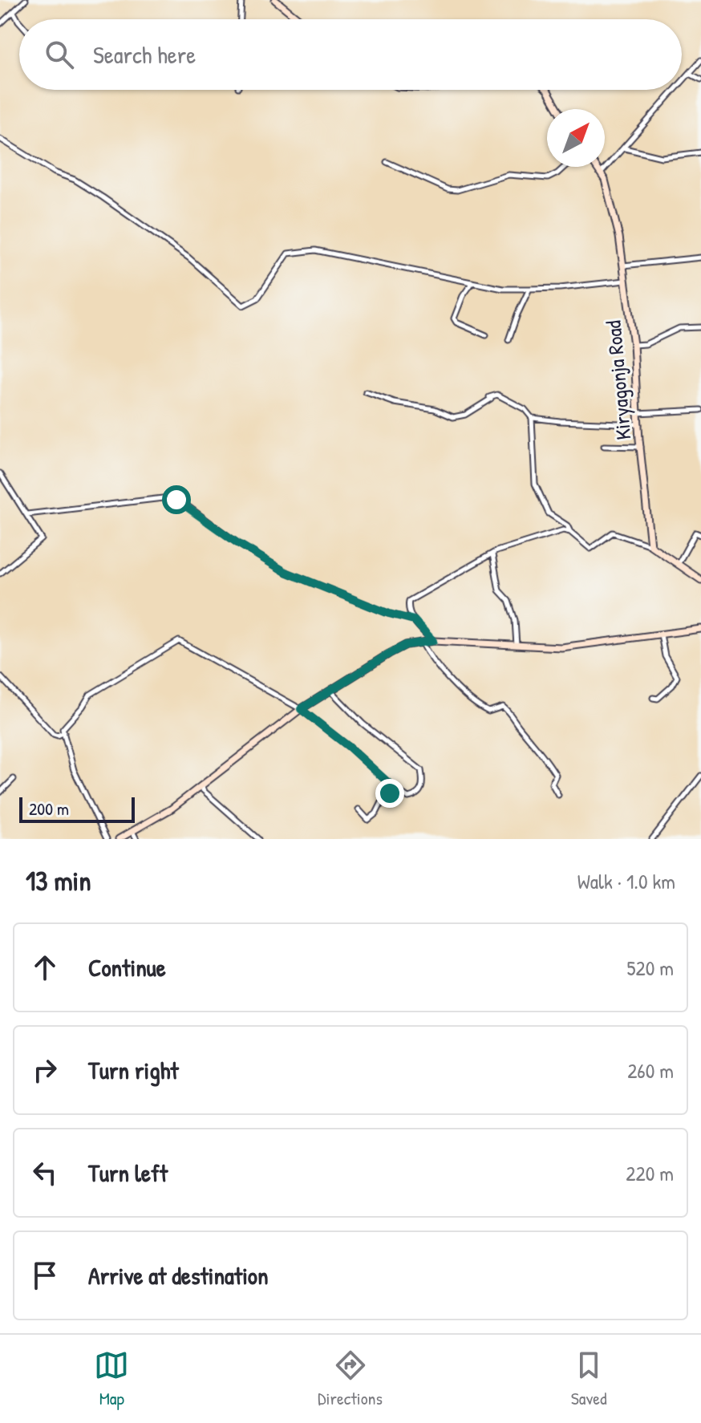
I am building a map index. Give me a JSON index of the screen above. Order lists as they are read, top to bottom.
{
  "streets": {
    "street": ["Kiryagonja Road"]
  },
  "scale_bar": "200 m",
  "north": "top right",
  "page": {
    "search": "Search here",
    "scale": "200 m",
    "heading": ["13 min", "Walk · 1.0 km"],
    "list": [
      ["Continue", "520 m"],
      ["Turn right", "260 m"],
      ["Turn left", "220 m"],
      "Arrive at destination"
    ],
    "nav": ["Map", "Directions", "Saved"]
  }
}
